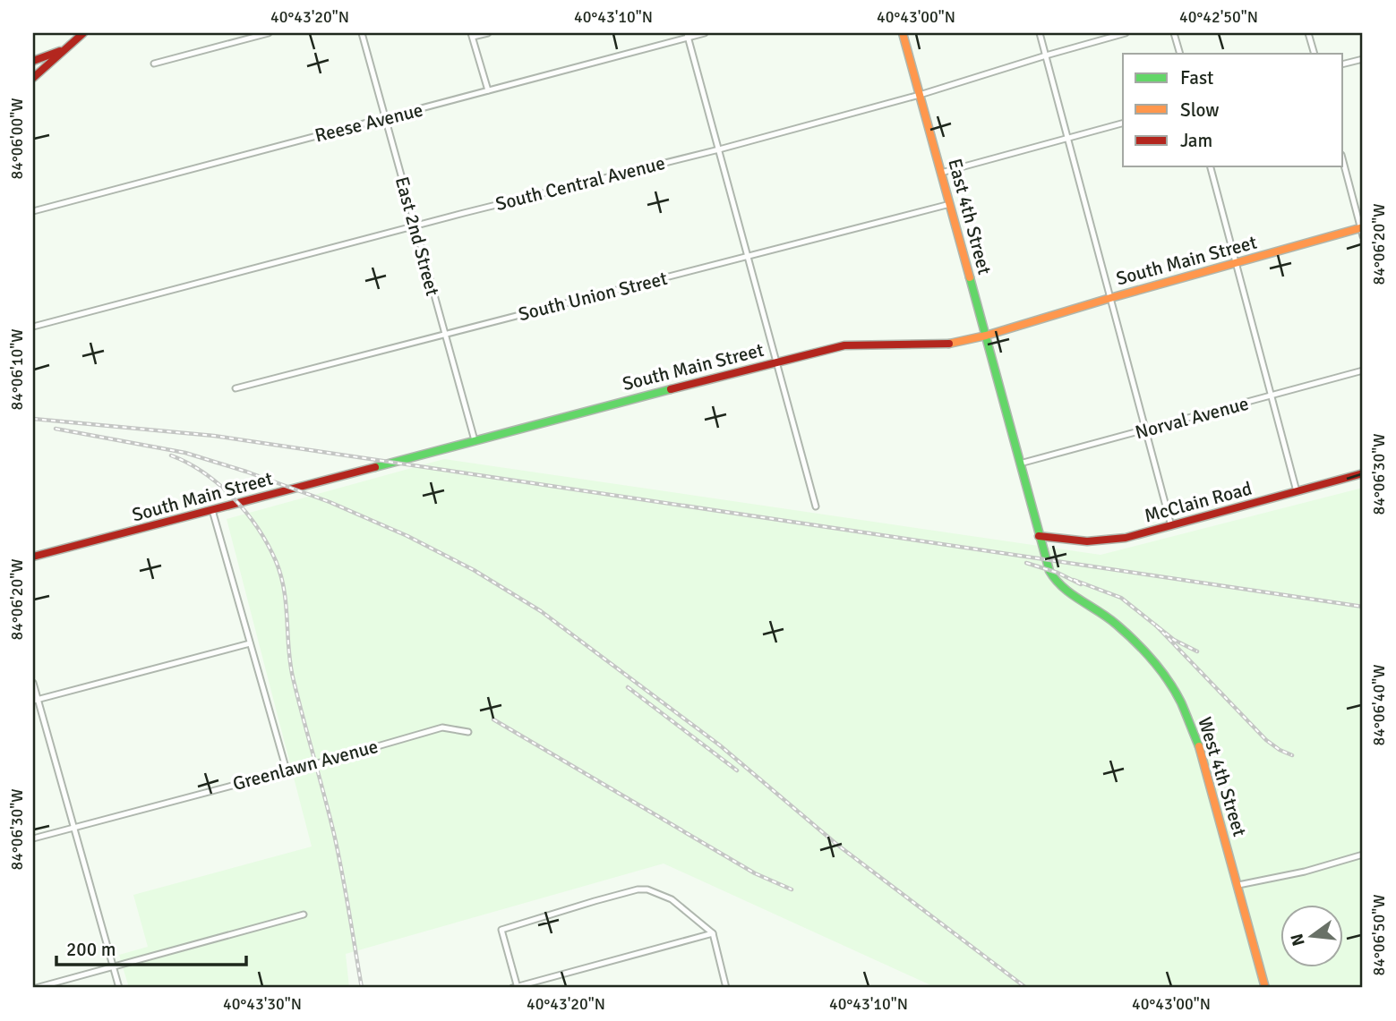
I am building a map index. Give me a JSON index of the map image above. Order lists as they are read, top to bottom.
{
  "streets": {
    "street": [
      "Reese Avenue",
      "South Central Avenue",
      "East 4th Street",
      "East 2nd Street",
      "South Main Street",
      "South Union Street",
      "Norval Avenue",
      "McClain Road",
      "Greenlawn Avenue",
      "West 4th Street"
    ]
  },
  "crossings": [
    ["Reese Avenue", "East 2nd Street"],
    ["South Central Avenue", "East 4th Street"],
    ["South Central Avenue", "East 2nd Street"],
    ["East 4th Street", "South Main Street"],
    ["East 4th Street", "South Union Street"],
    ["East 4th Street", "West 4th Street"],
    ["East 2nd Street", "South Main Street"],
    ["East 2nd Street", "South Union Street"],
    ["South Main Street", "West 4th Street"],
    ["Norval Avenue", "West 4th Street"],
    ["McClain Road", "West 4th Street"]
  ],
  "legend": ["Fast", "Slow", "Jam"],
  "scale_bar": "200 m",
  "north": "left",
  "coordinates": [
    "40°43'20\"N",
    "40°43'10\"N",
    "40°43'00\"N",
    "40°42'50\"N",
    "84°06'00\"W",
    "84°06'20\"W",
    "84°06'10\"W",
    "84°06'30\"W",
    "84°06'40\"W",
    "84°06'50\"W",
    "40°43'30\"N"
  ]
}
